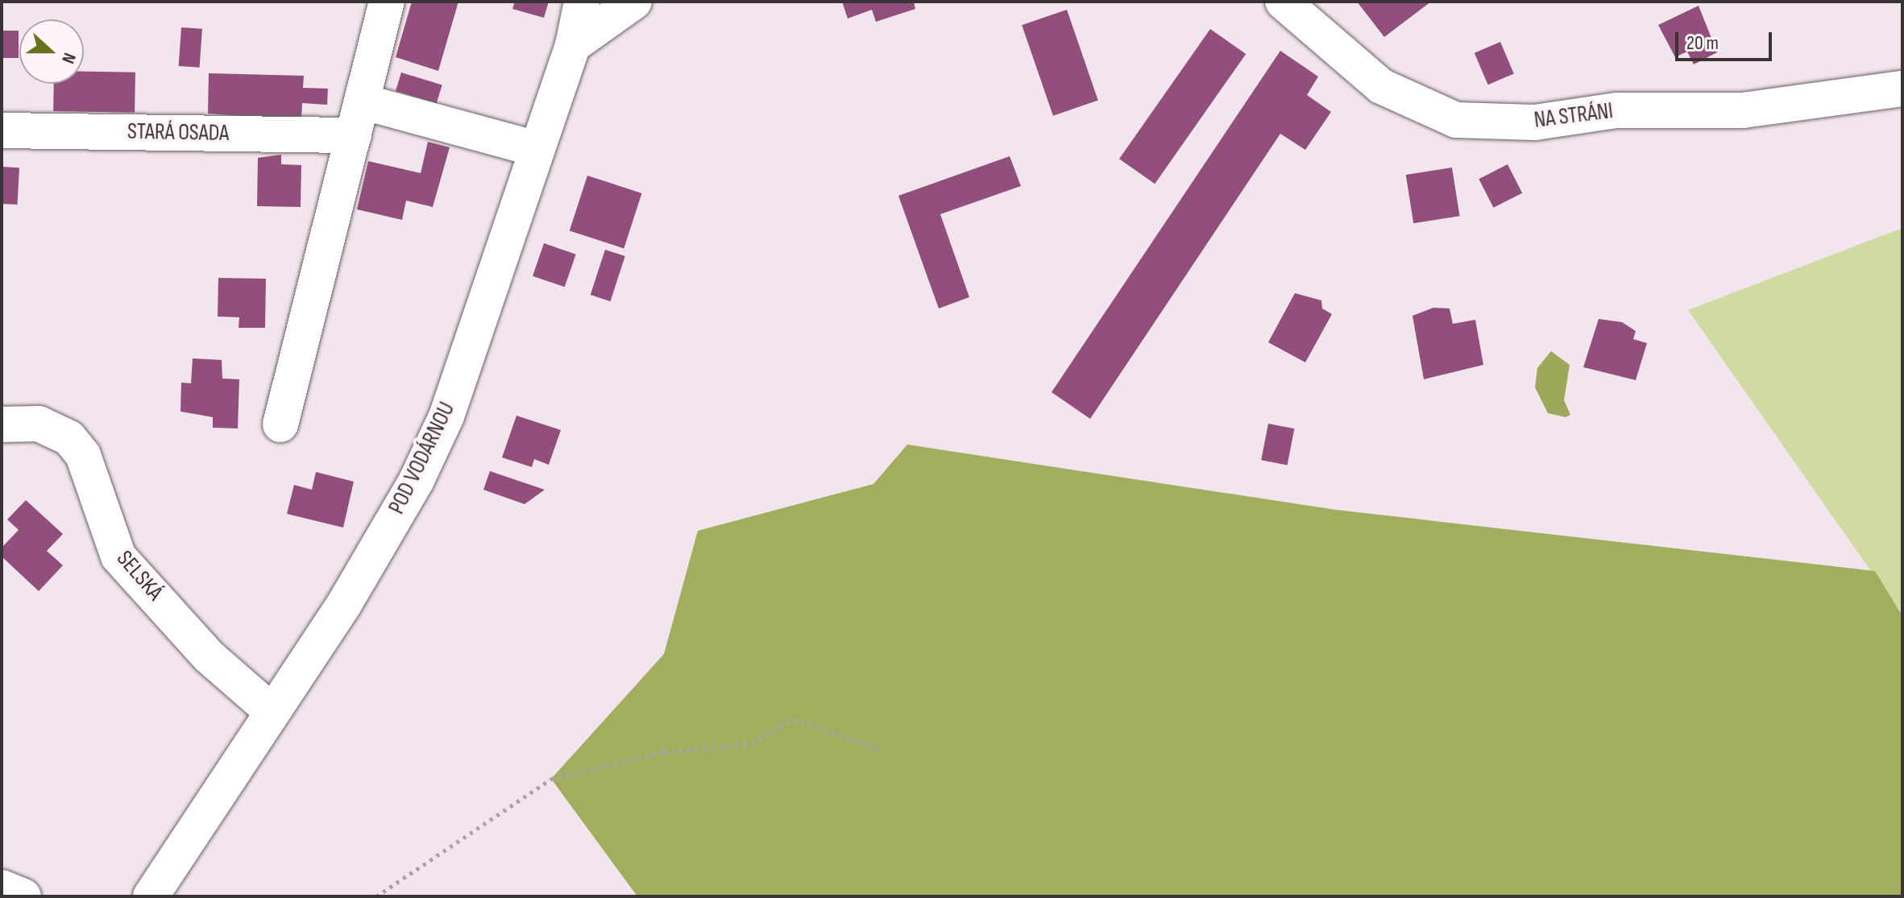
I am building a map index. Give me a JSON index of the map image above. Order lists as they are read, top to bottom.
{
  "streets": {
    "street": [
      "NA STRÁNI",
      "STARÁ OSADA",
      "POD VODÁRNOU",
      "SELSKÁ"
    ]
  },
  "crossings": [
    ["POD VODÁRNOU", "SELSKÁ"]
  ],
  "scale_bar": "20 m",
  "north": "right"
}
